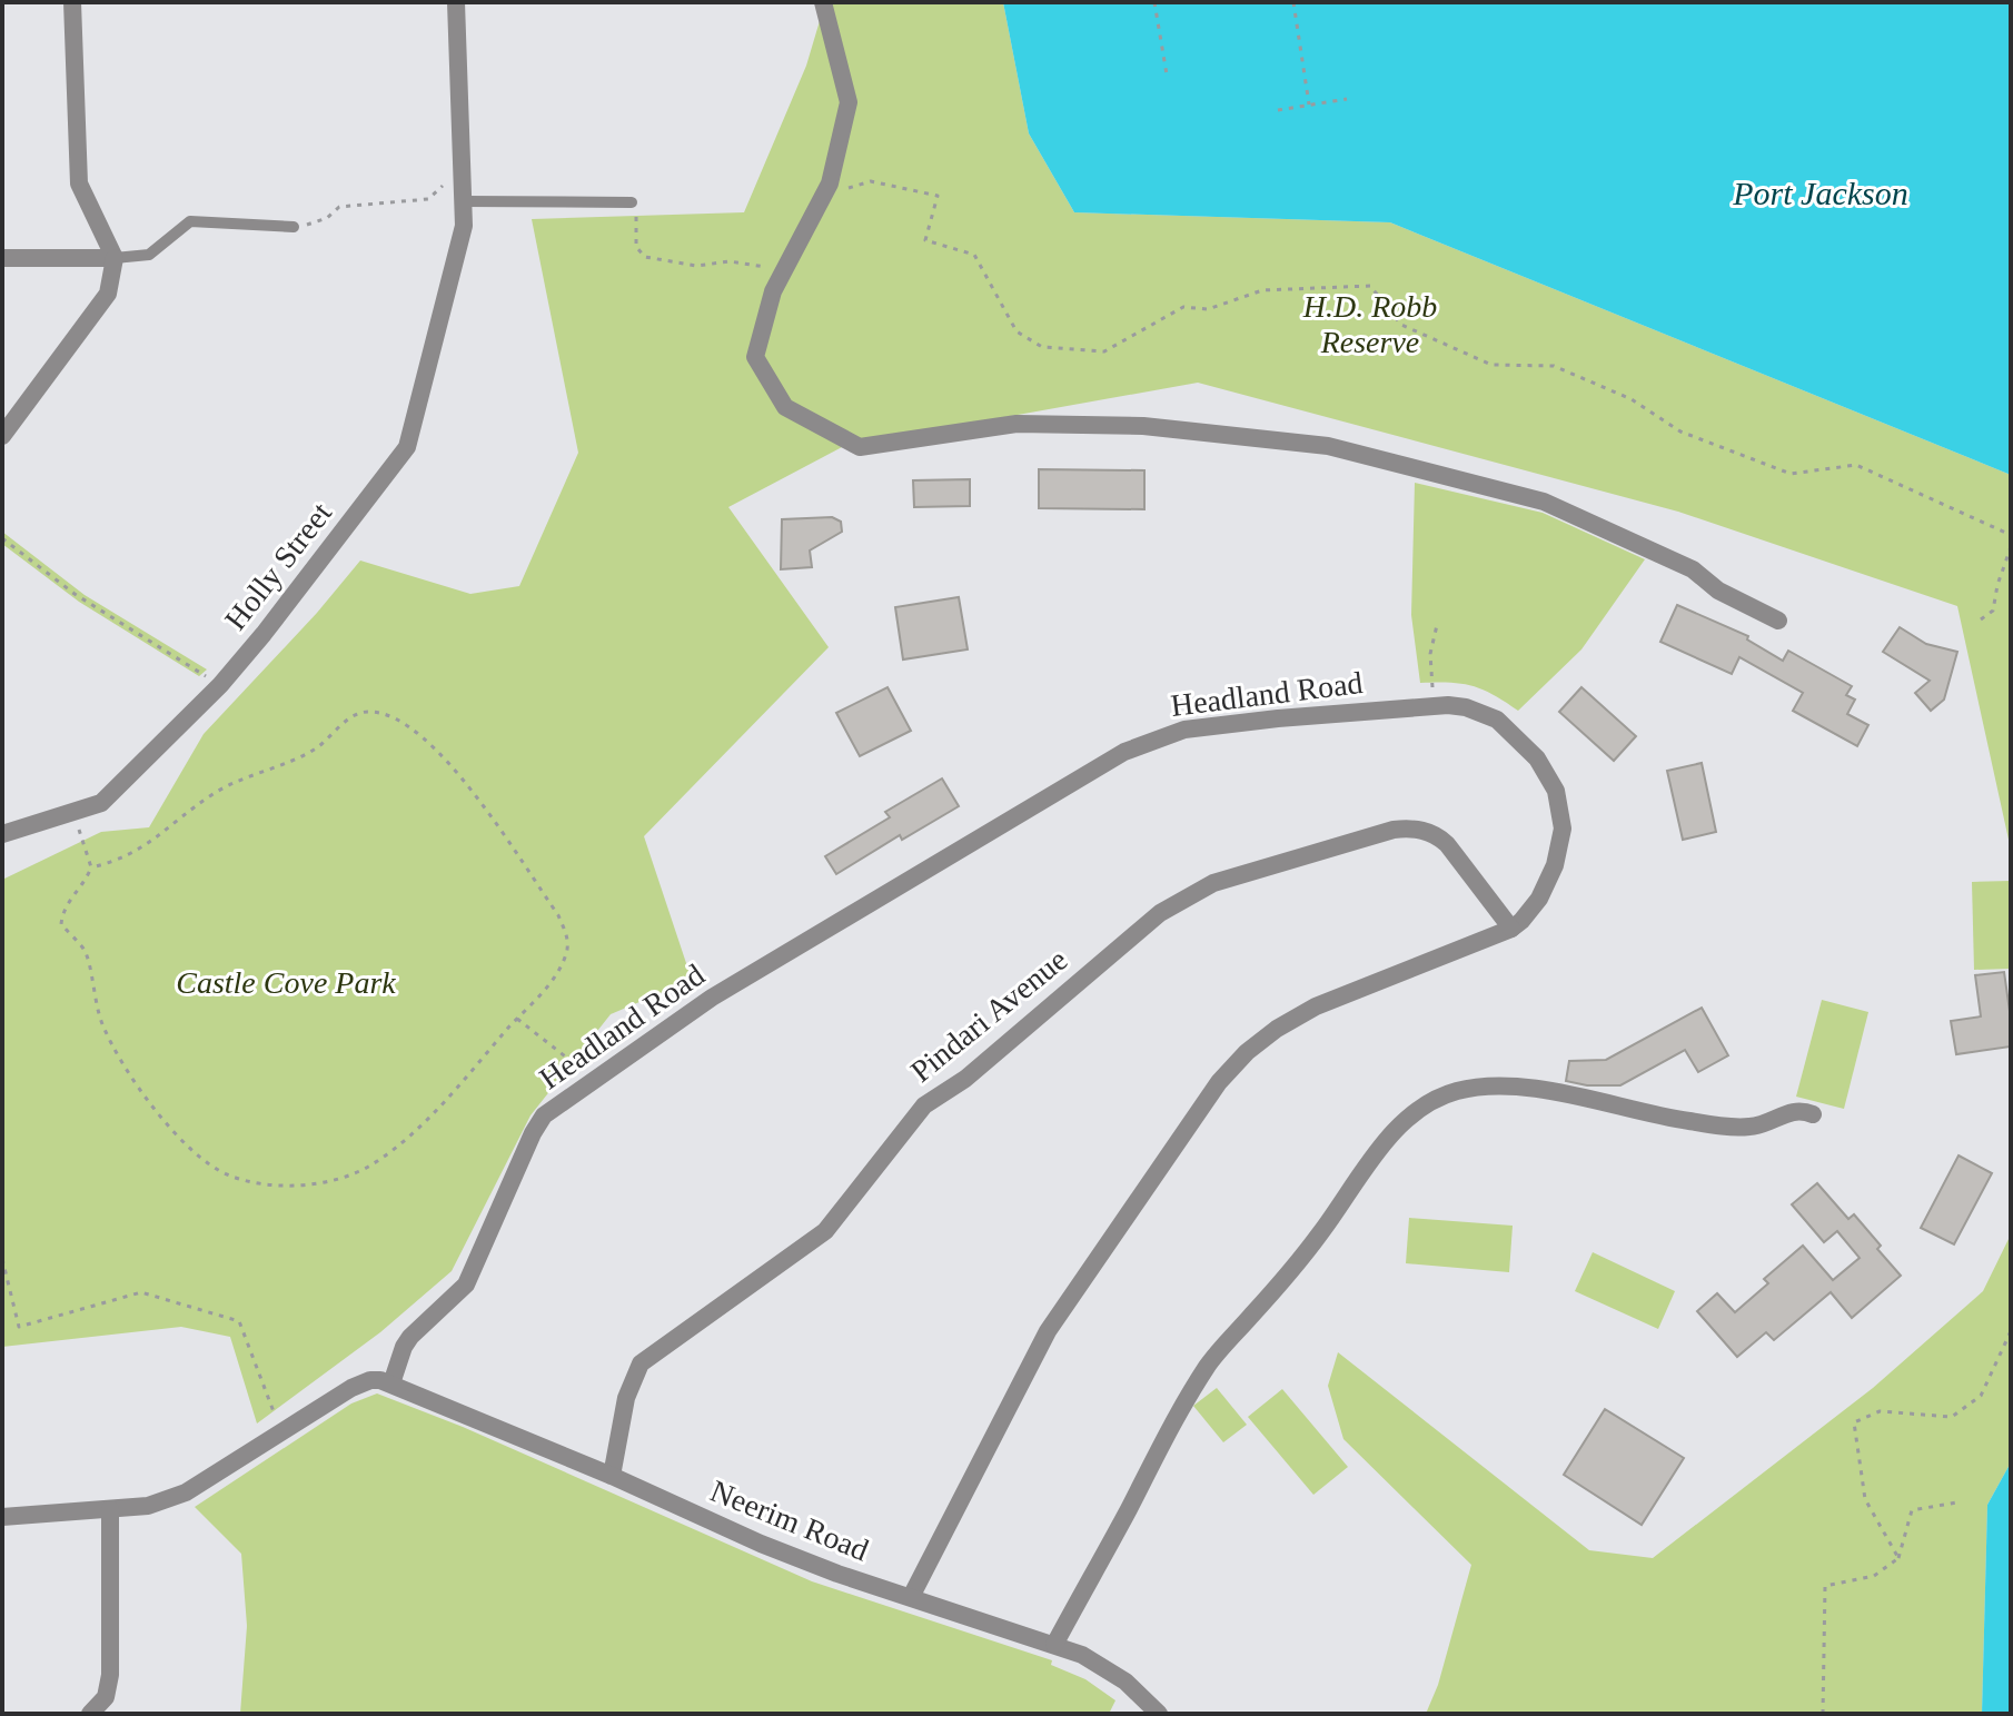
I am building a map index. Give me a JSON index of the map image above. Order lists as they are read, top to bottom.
{
  "streets": {
    "street": [
      "Holly Street",
      "Headland Road",
      "Pindari Avenue",
      "Neerim Road"
    ]
  },
  "crossings": [
    ["Headland Road", "Pindari Avenue"],
    ["Headland Road", "Neerim Road"],
    ["Pindari Avenue", "Neerim Road"]
  ],
  "water": ["Port Jackson"],
  "parks": ["H.D. Robb Reserve", "Castle Cove Park"]
}
